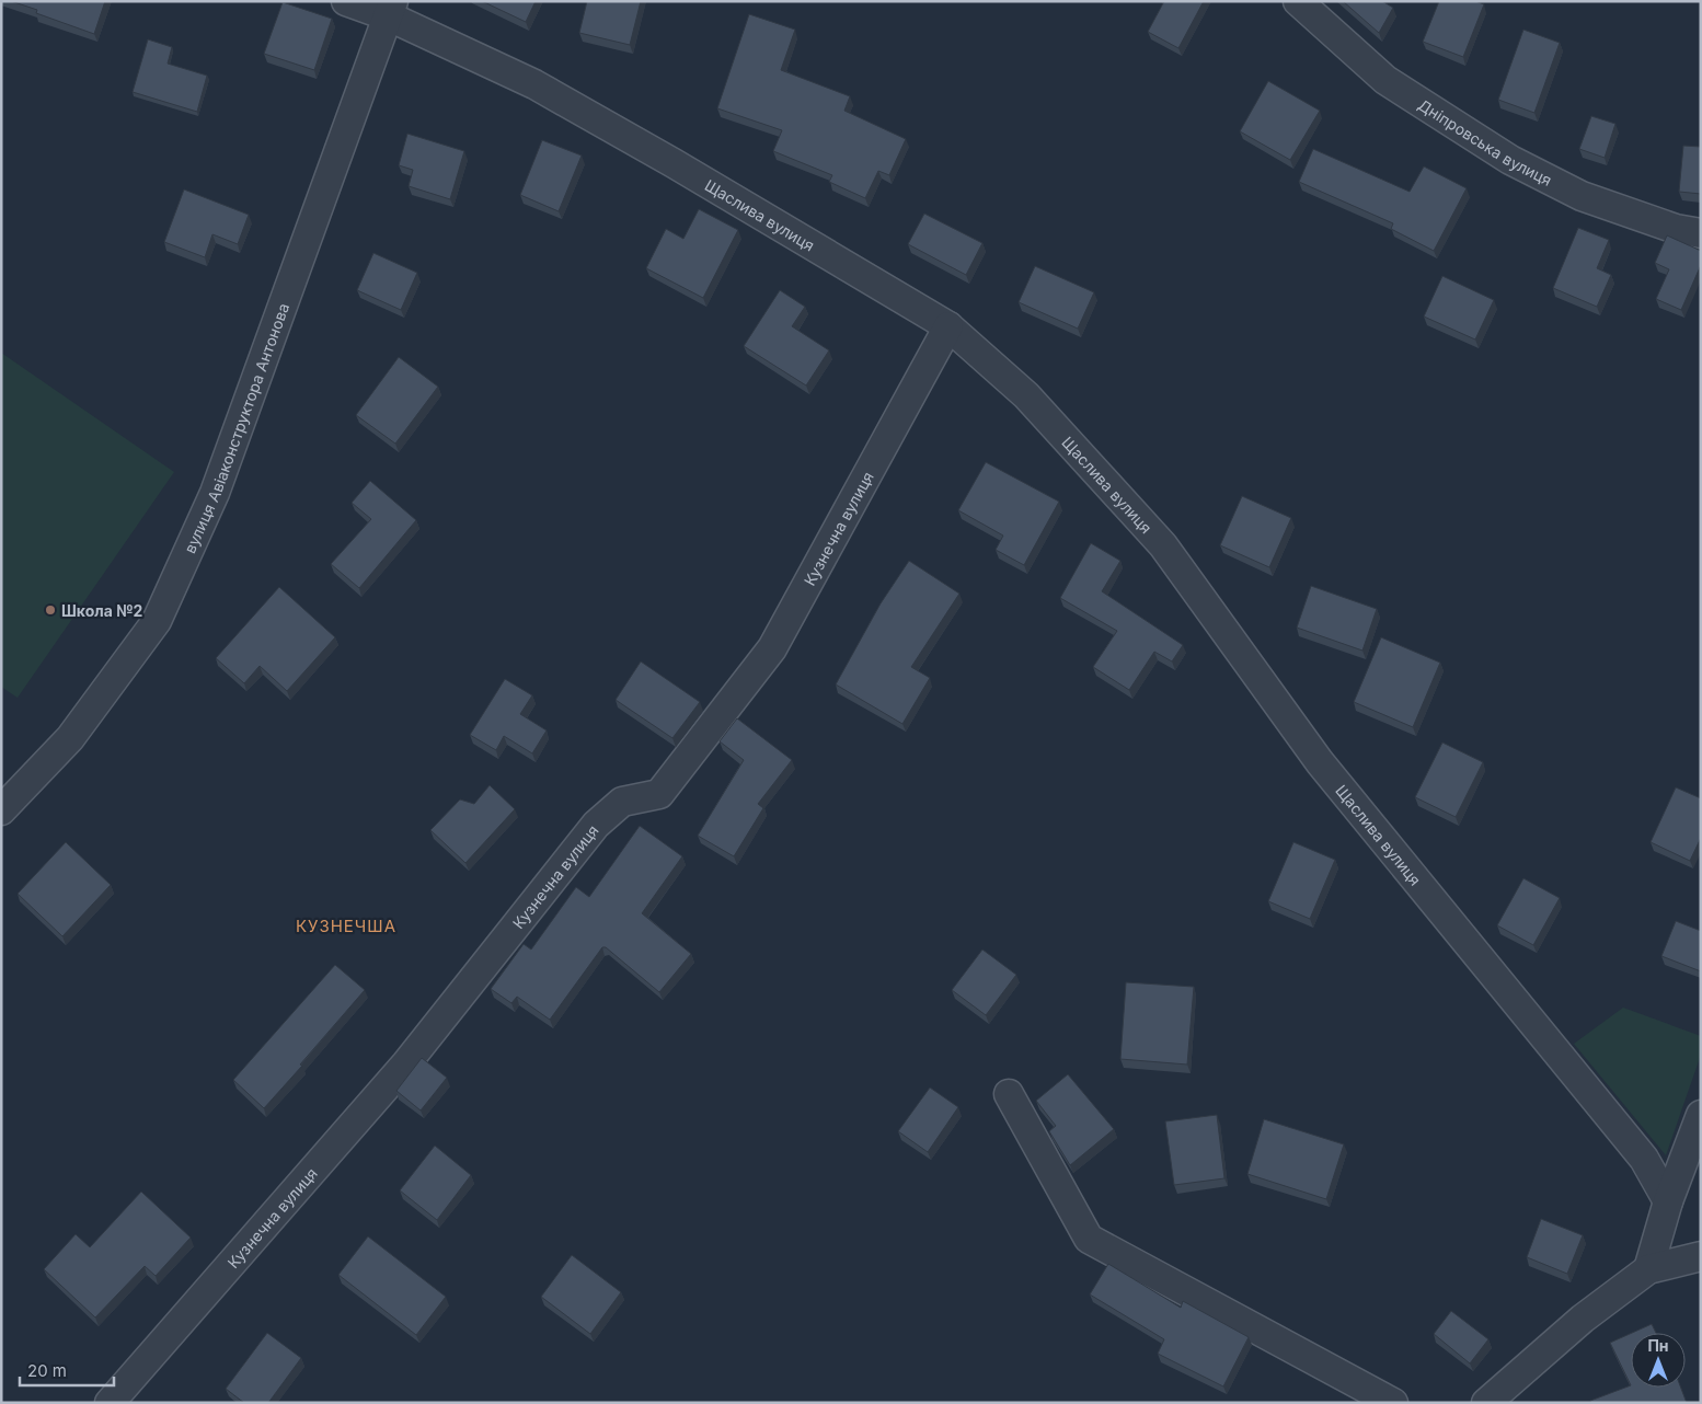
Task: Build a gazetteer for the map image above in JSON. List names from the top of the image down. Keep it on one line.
{"streets":{"street":["Дніпровська вулиця","Щаслива вулиця","вулиця Авіаконструктора Антонова","Кузнечна вулиця"]},"crossings":[["Щаслива вулиця","вулиця Авіаконструктора Антонова"],["Щаслива вулиця","Кузнечна вулиця"]],"districts":["КУЗНЕЧША"],"places":["Школа №2"],"scale_bar":"20 m","north":"top"}
